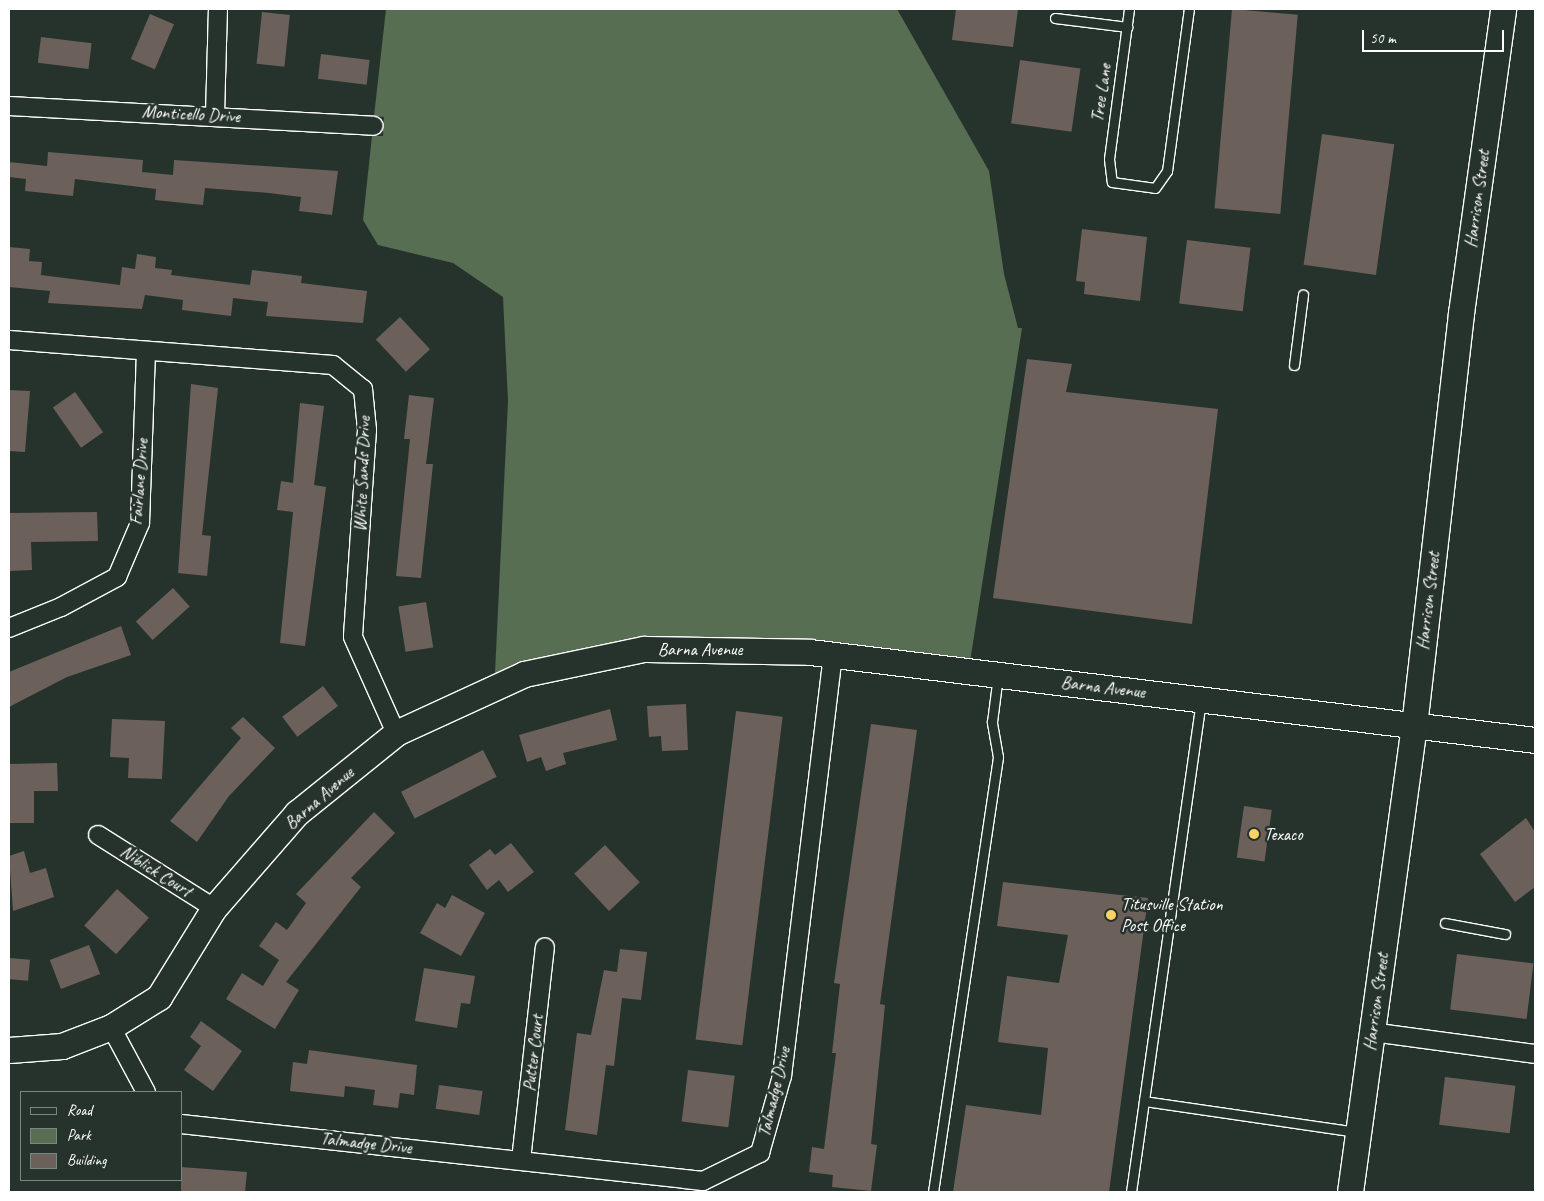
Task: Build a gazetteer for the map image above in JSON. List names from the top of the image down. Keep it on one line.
{"streets":{"street":["Monticello Drive","Harrison Street","White Sands Drive","Fairlane Drive","Barna Avenue","Niblick Court","Putter Court","Talmadge Drive"],"lane":["Tree Lane"]},"crossings":[["Harrison Street","Barna Avenue"],["White Sands Drive","Fairlane Drive"],["White Sands Drive","Barna Avenue"],["Barna Avenue","Niblick Court"],["Barna Avenue","Talmadge Drive"],["Putter Court","Talmadge Drive"]],"places":["Texaco","Titusville Station Post Office"],"legend":["Road","Park","Building"],"scale_bar":"50 m"}
